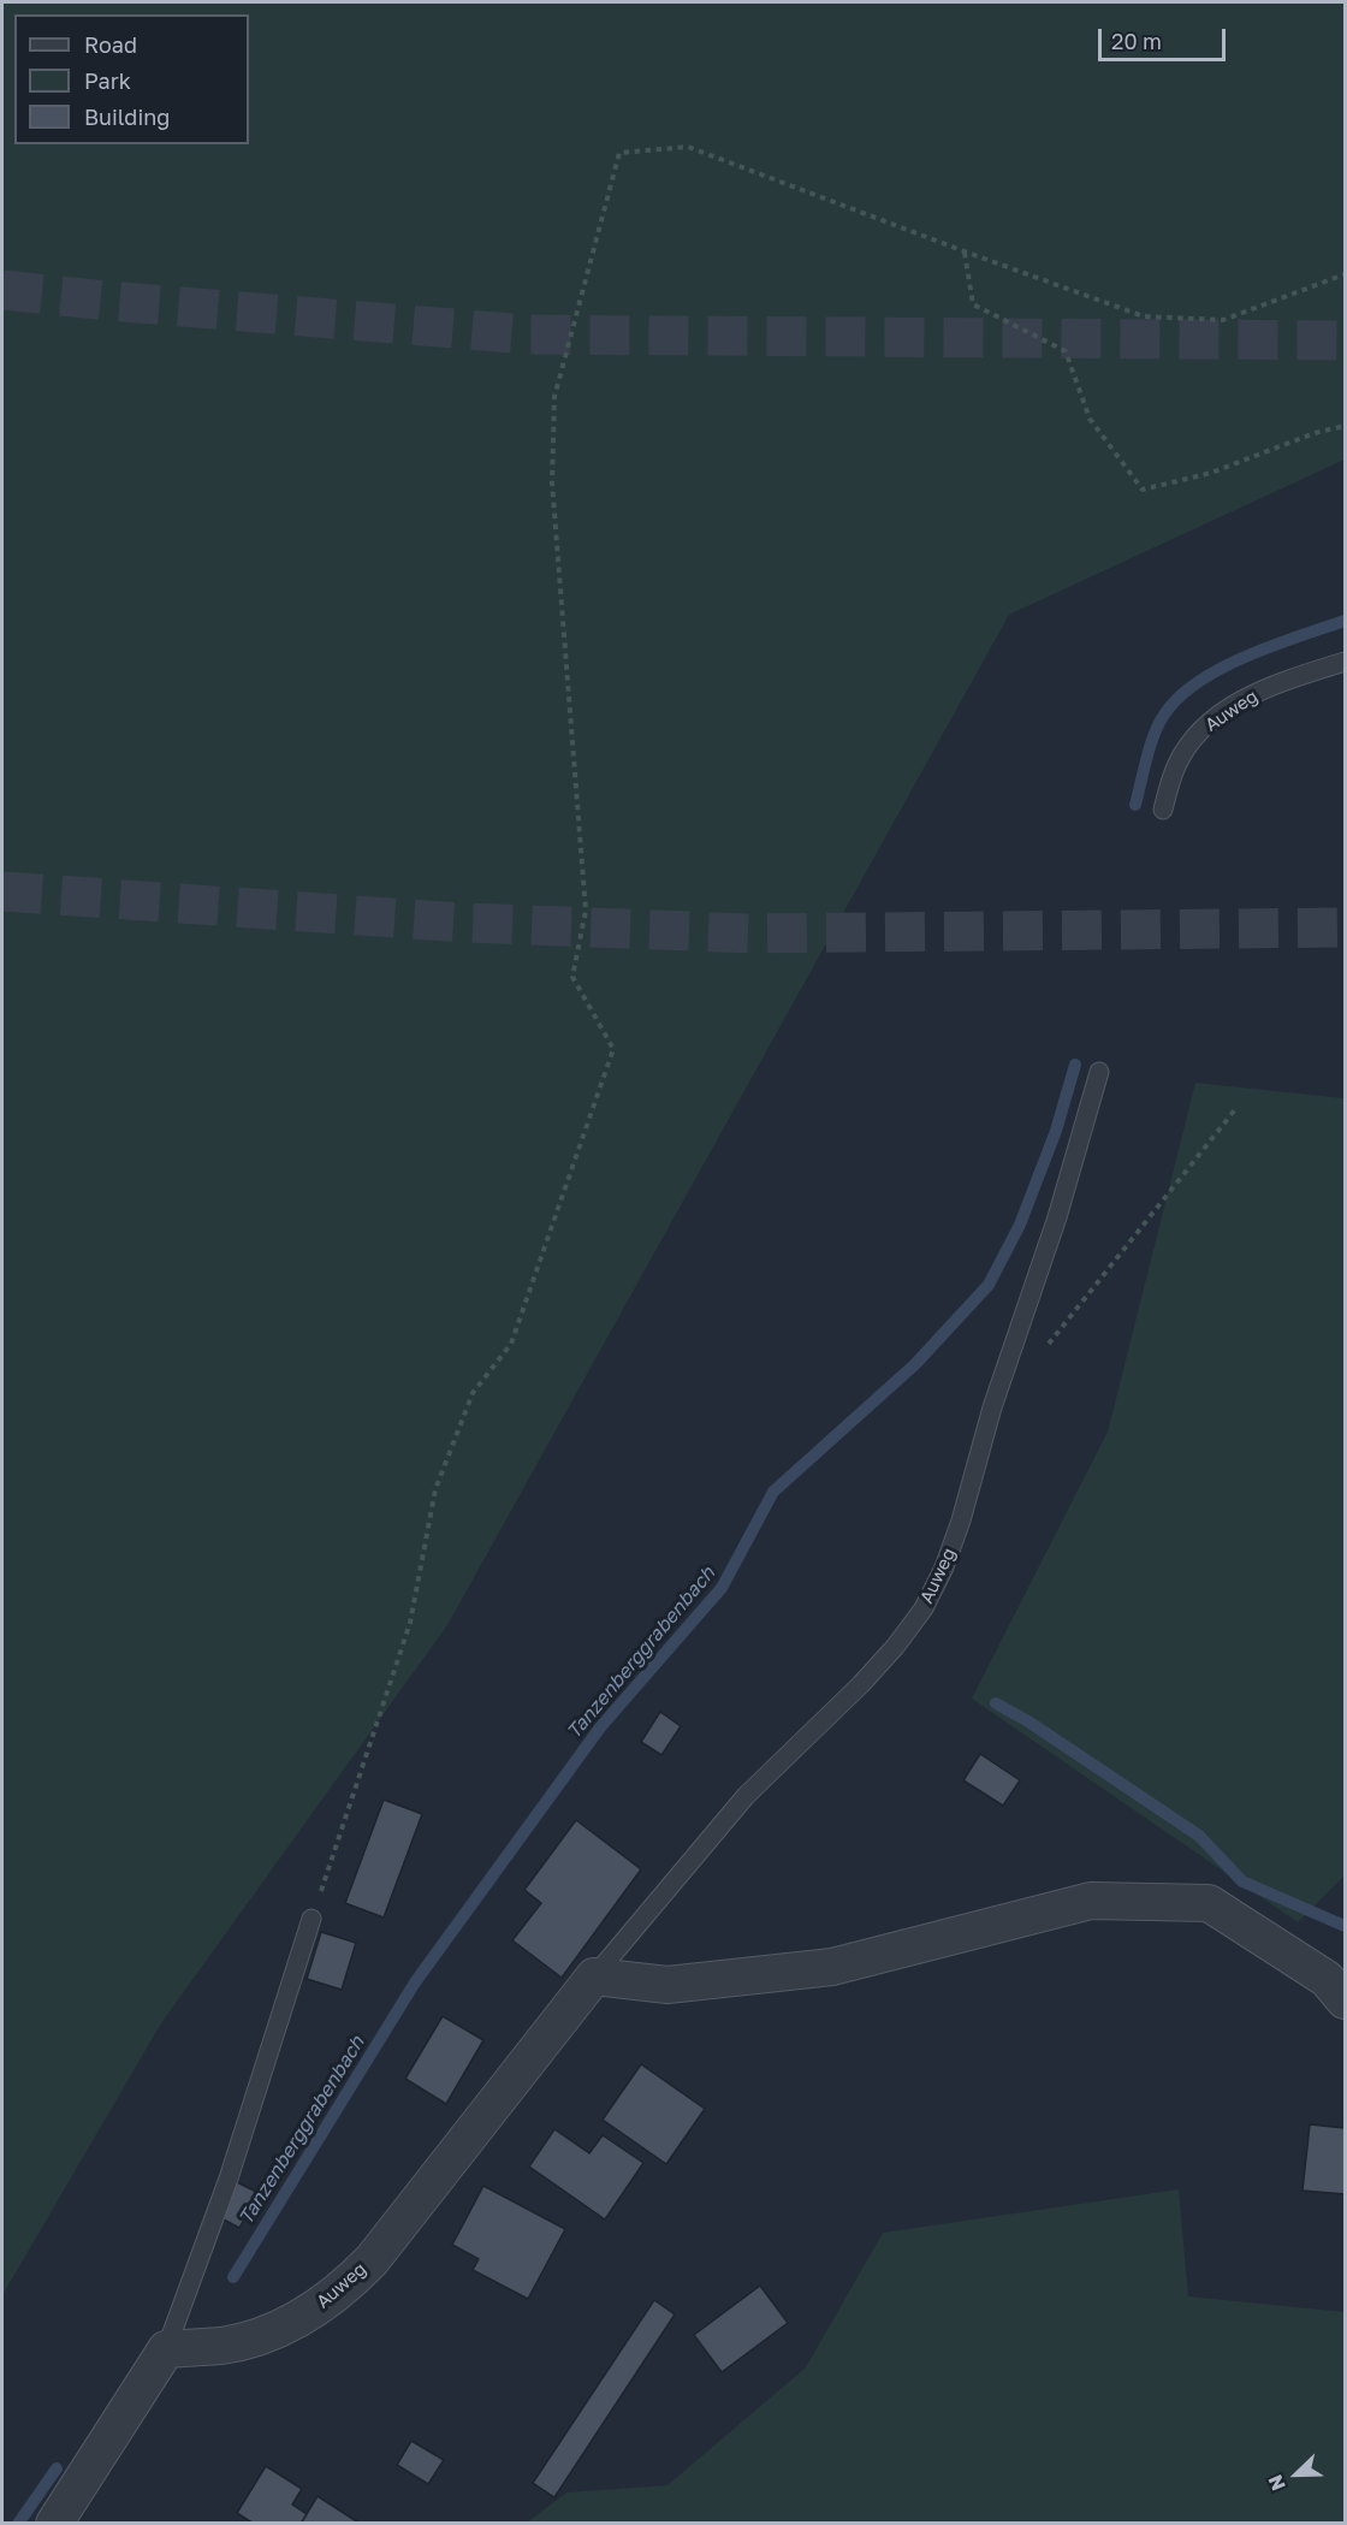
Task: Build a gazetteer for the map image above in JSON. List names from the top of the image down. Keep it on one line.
{"streets":{"street":["Auweg"]},"water":["Tanzenberggrabenbach"],"legend":["Road","Park","Building"],"scale_bar":"20 m","north":"bottom left"}
